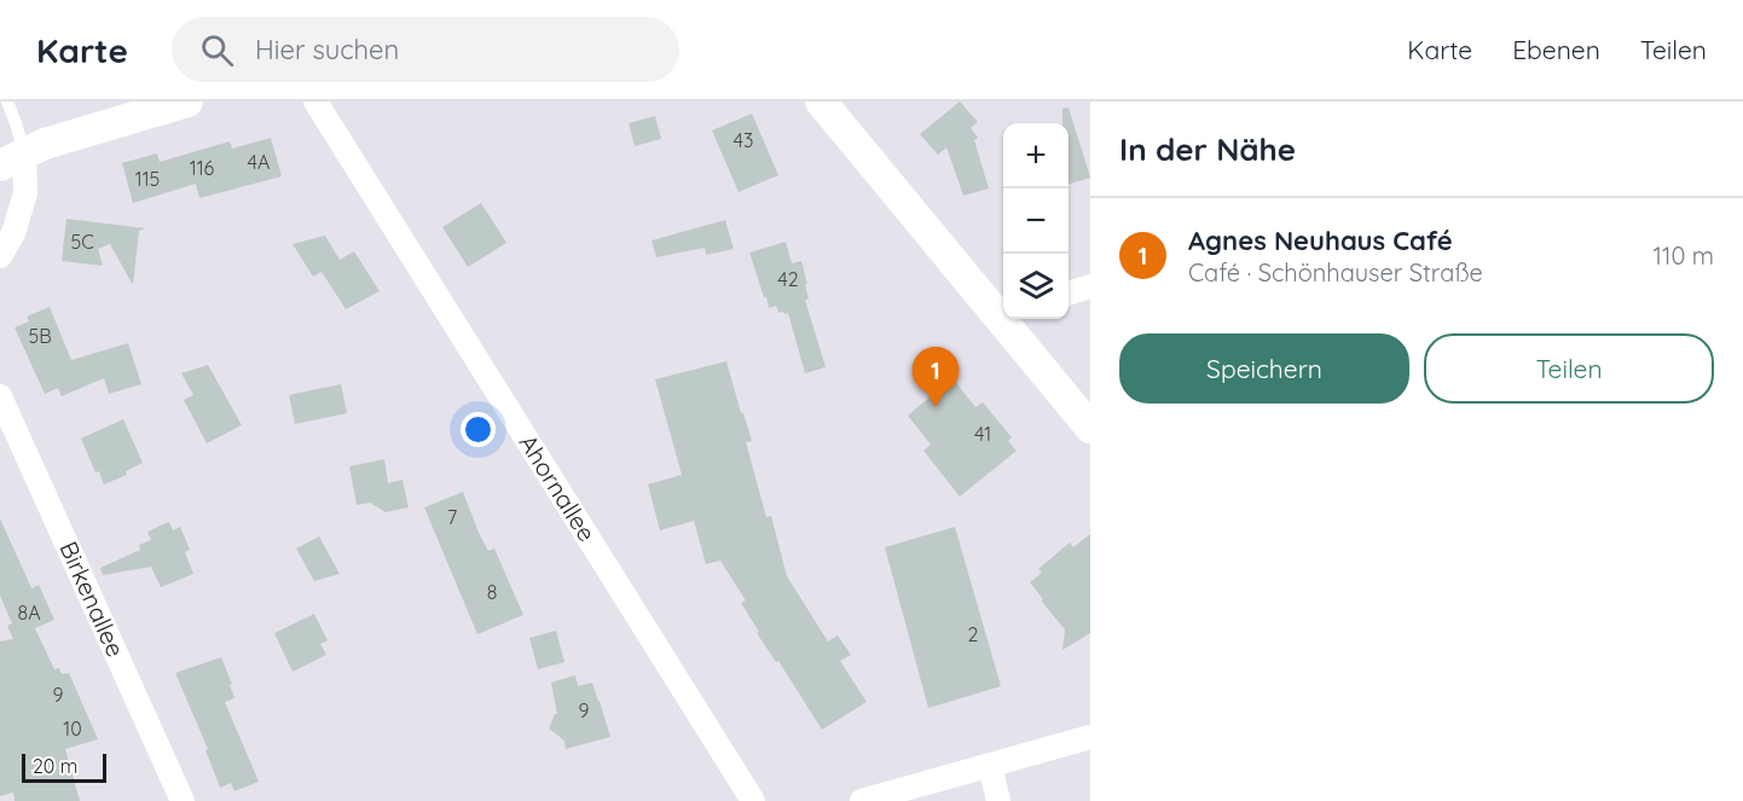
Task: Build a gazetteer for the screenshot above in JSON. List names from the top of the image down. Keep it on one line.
{"streets":{"street":["Ahornallee","Birkenallee"]},"house_numbers":["43","4A","116","115","5C","42","5B","41","7","8","8A","2","9","9","10"],"scale_bar":"20 m","page":{"header":"Karte","search":"Hier suchen","nav":["Karte","Ebenen","Teilen"],"heading":"In der Nähe","map_buttons":["+","−"],"list":[{"mark":"1","name":"Agnes Neuhaus Café","note":"Café · Schönhauser Straße","value":"110 m"}],"buttons":["Speichern","Teilen"],"pins":"1","scale":"20 m"}}
